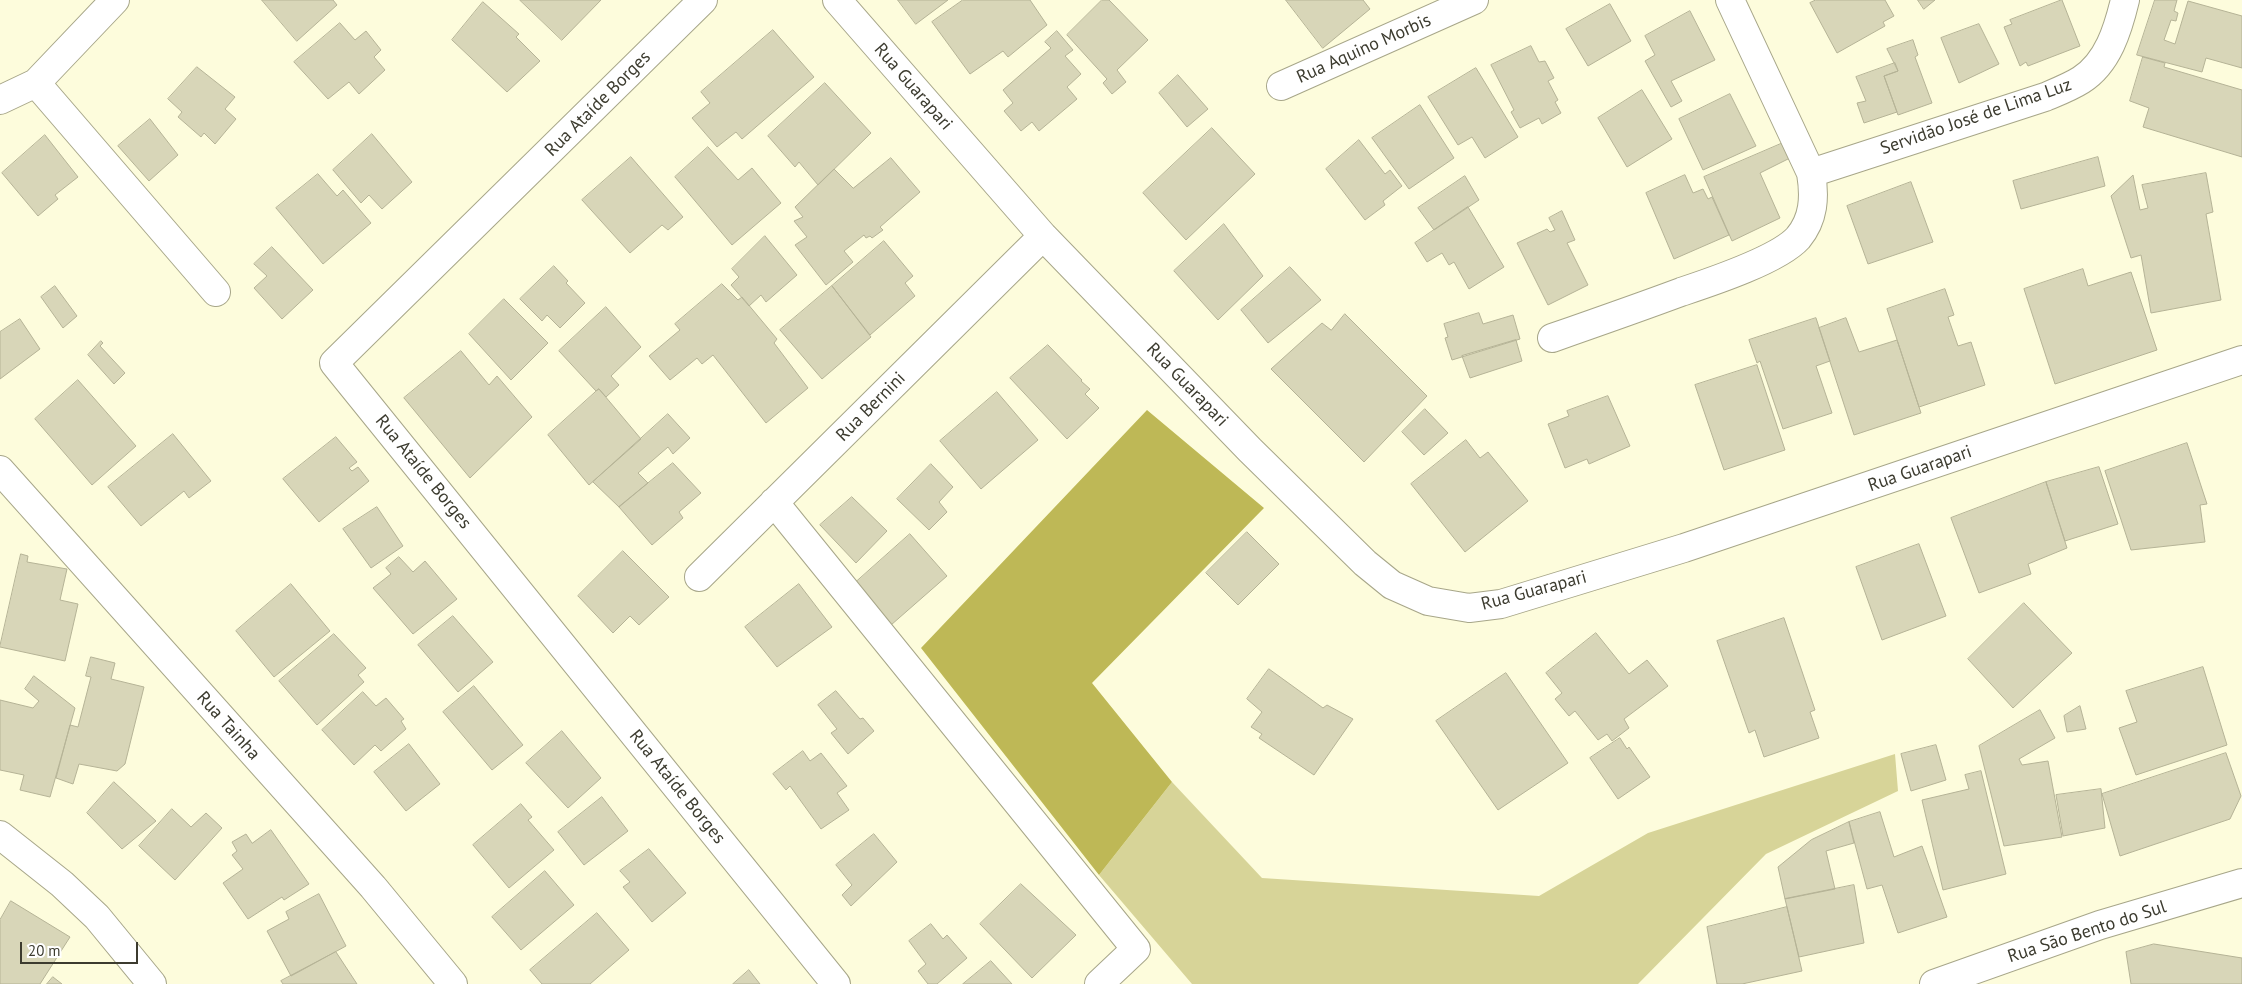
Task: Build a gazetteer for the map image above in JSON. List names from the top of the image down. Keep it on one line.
{"streets":{"street":["Rua Aquino Morbis","Rua Guarapari","Rua Ataíde Borges","Servidão José de Lima Luz","Rua Bernini","Rua Tainha","Rua São Bento do Sul"]},"crossings":[["Rua Guarapari","Rua Bernini"]],"scale_bar":"20 m"}
